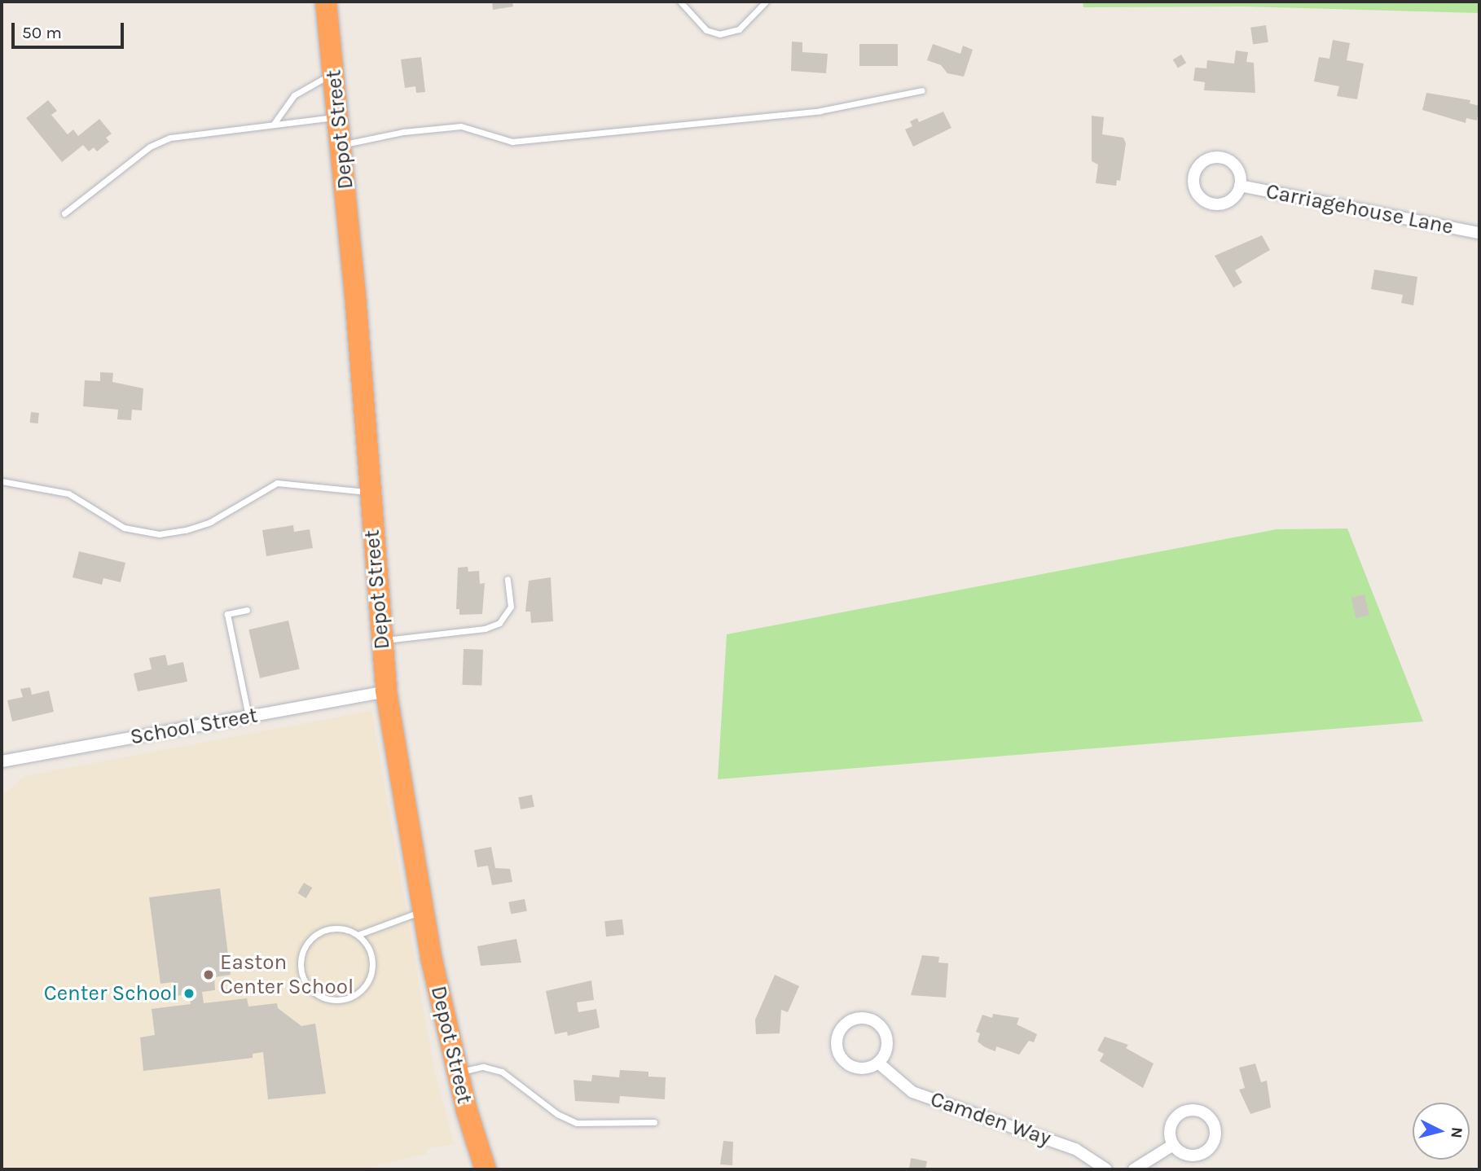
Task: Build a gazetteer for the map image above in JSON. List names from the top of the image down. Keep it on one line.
{"streets":{"highway":["Depot Street"],"street":["Carriagehouse Lane","School Street","Camden Way"]},"crossings":[["Depot Street","School Street"]],"places":["Easton Center School","Center School"],"scale_bar":"50 m","north":"right"}
